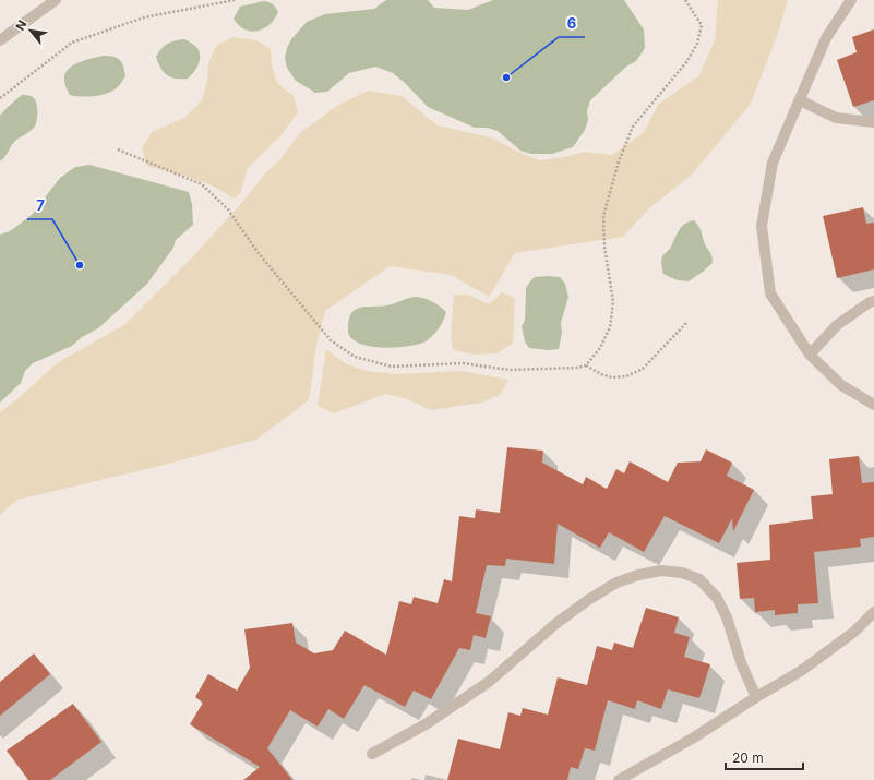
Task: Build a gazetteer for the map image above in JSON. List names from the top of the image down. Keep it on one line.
{"places":["6","7"],"scale_bar":"20 m","north":"top left"}
